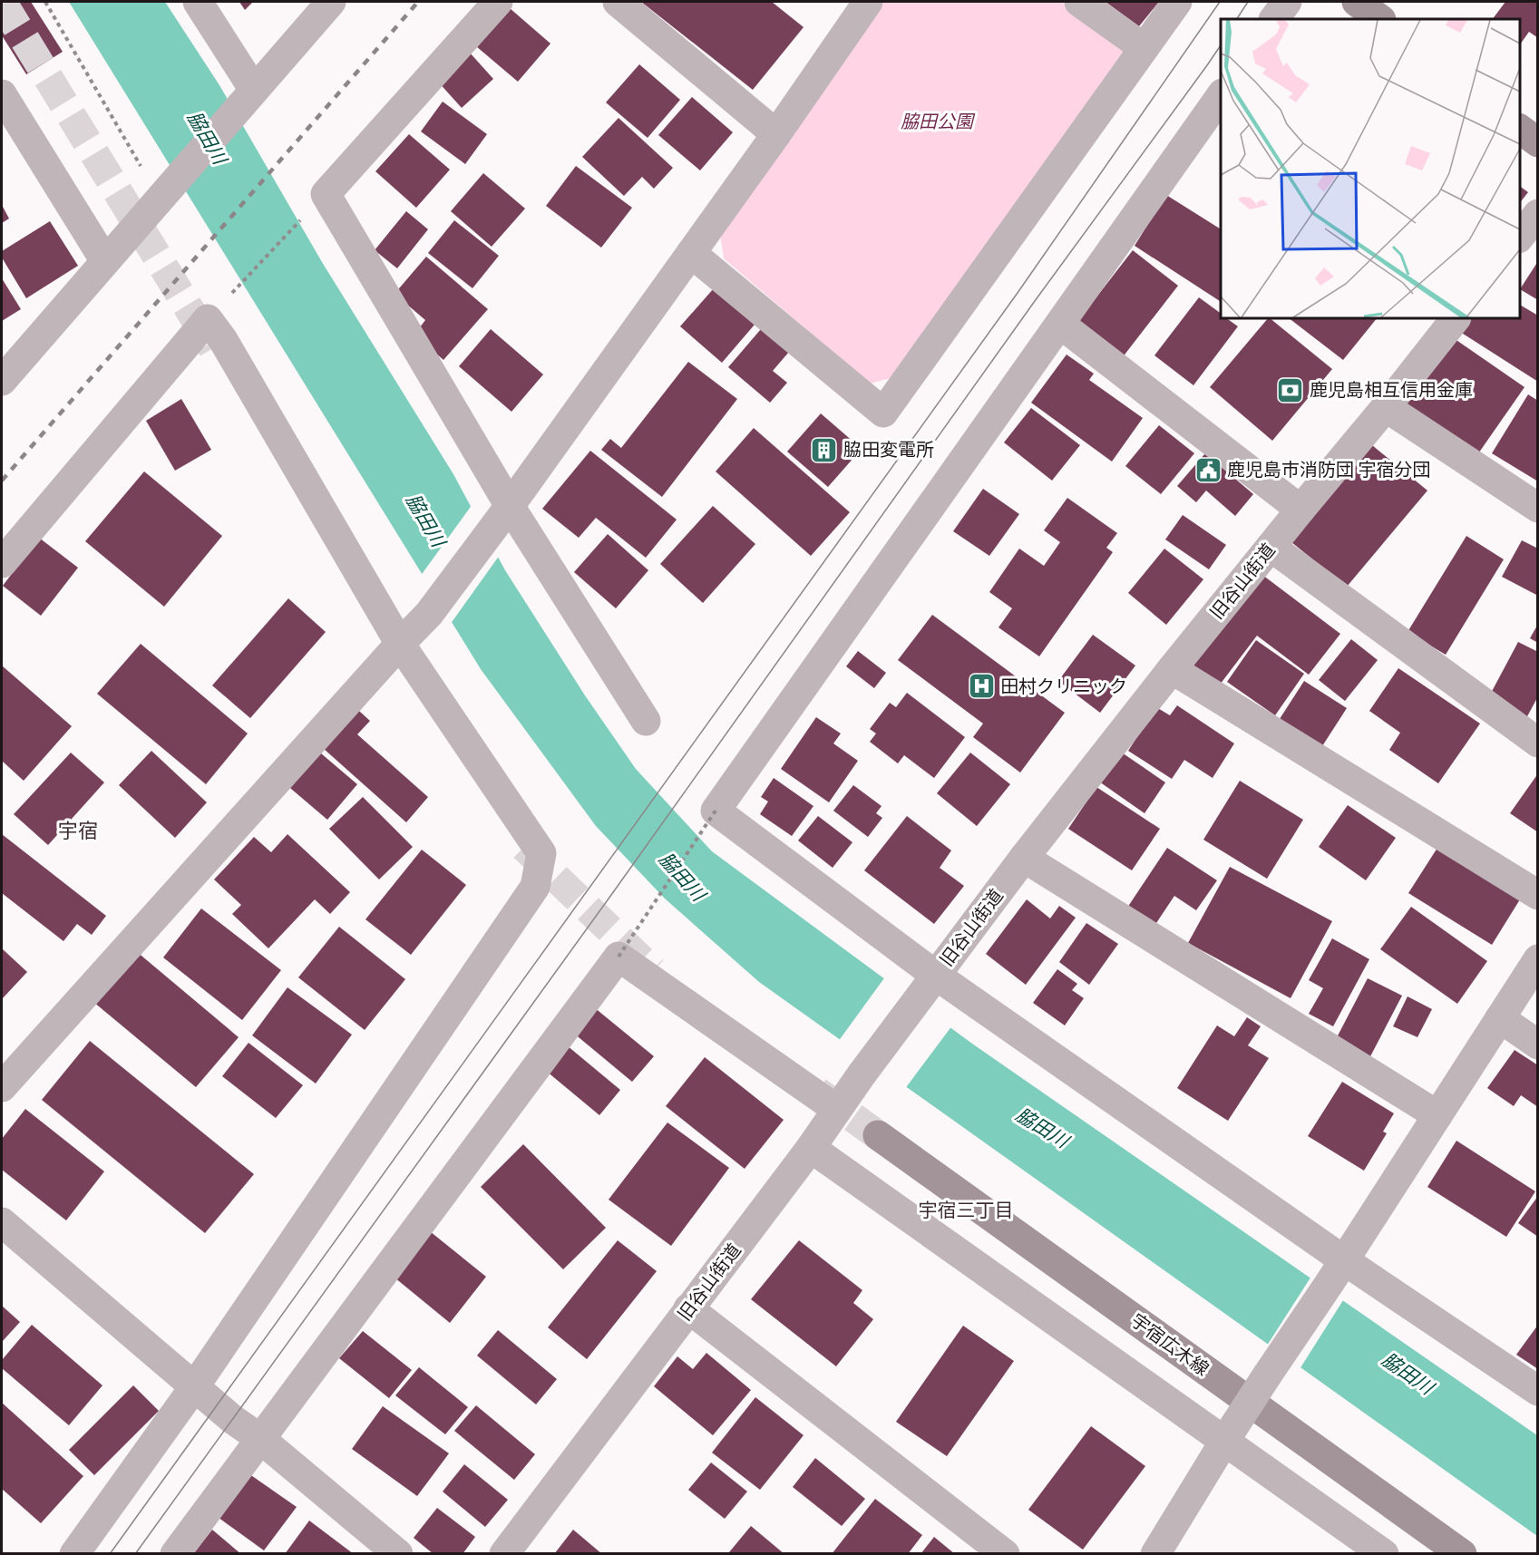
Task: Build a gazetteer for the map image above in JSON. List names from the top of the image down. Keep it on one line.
{"streets":{"street":["旧谷山街道","宇宿広木線"]},"districts":["宇宿","宇宿三丁目"],"water":["脇田川"],"parks":["脇田公園"],"places":{"bank":["鹿児島相互信用金庫"],"building":["脇田変電所"],"public building":["鹿児島市消防団 宇宿分団"],"hospital":["田村クリニック"]}}
